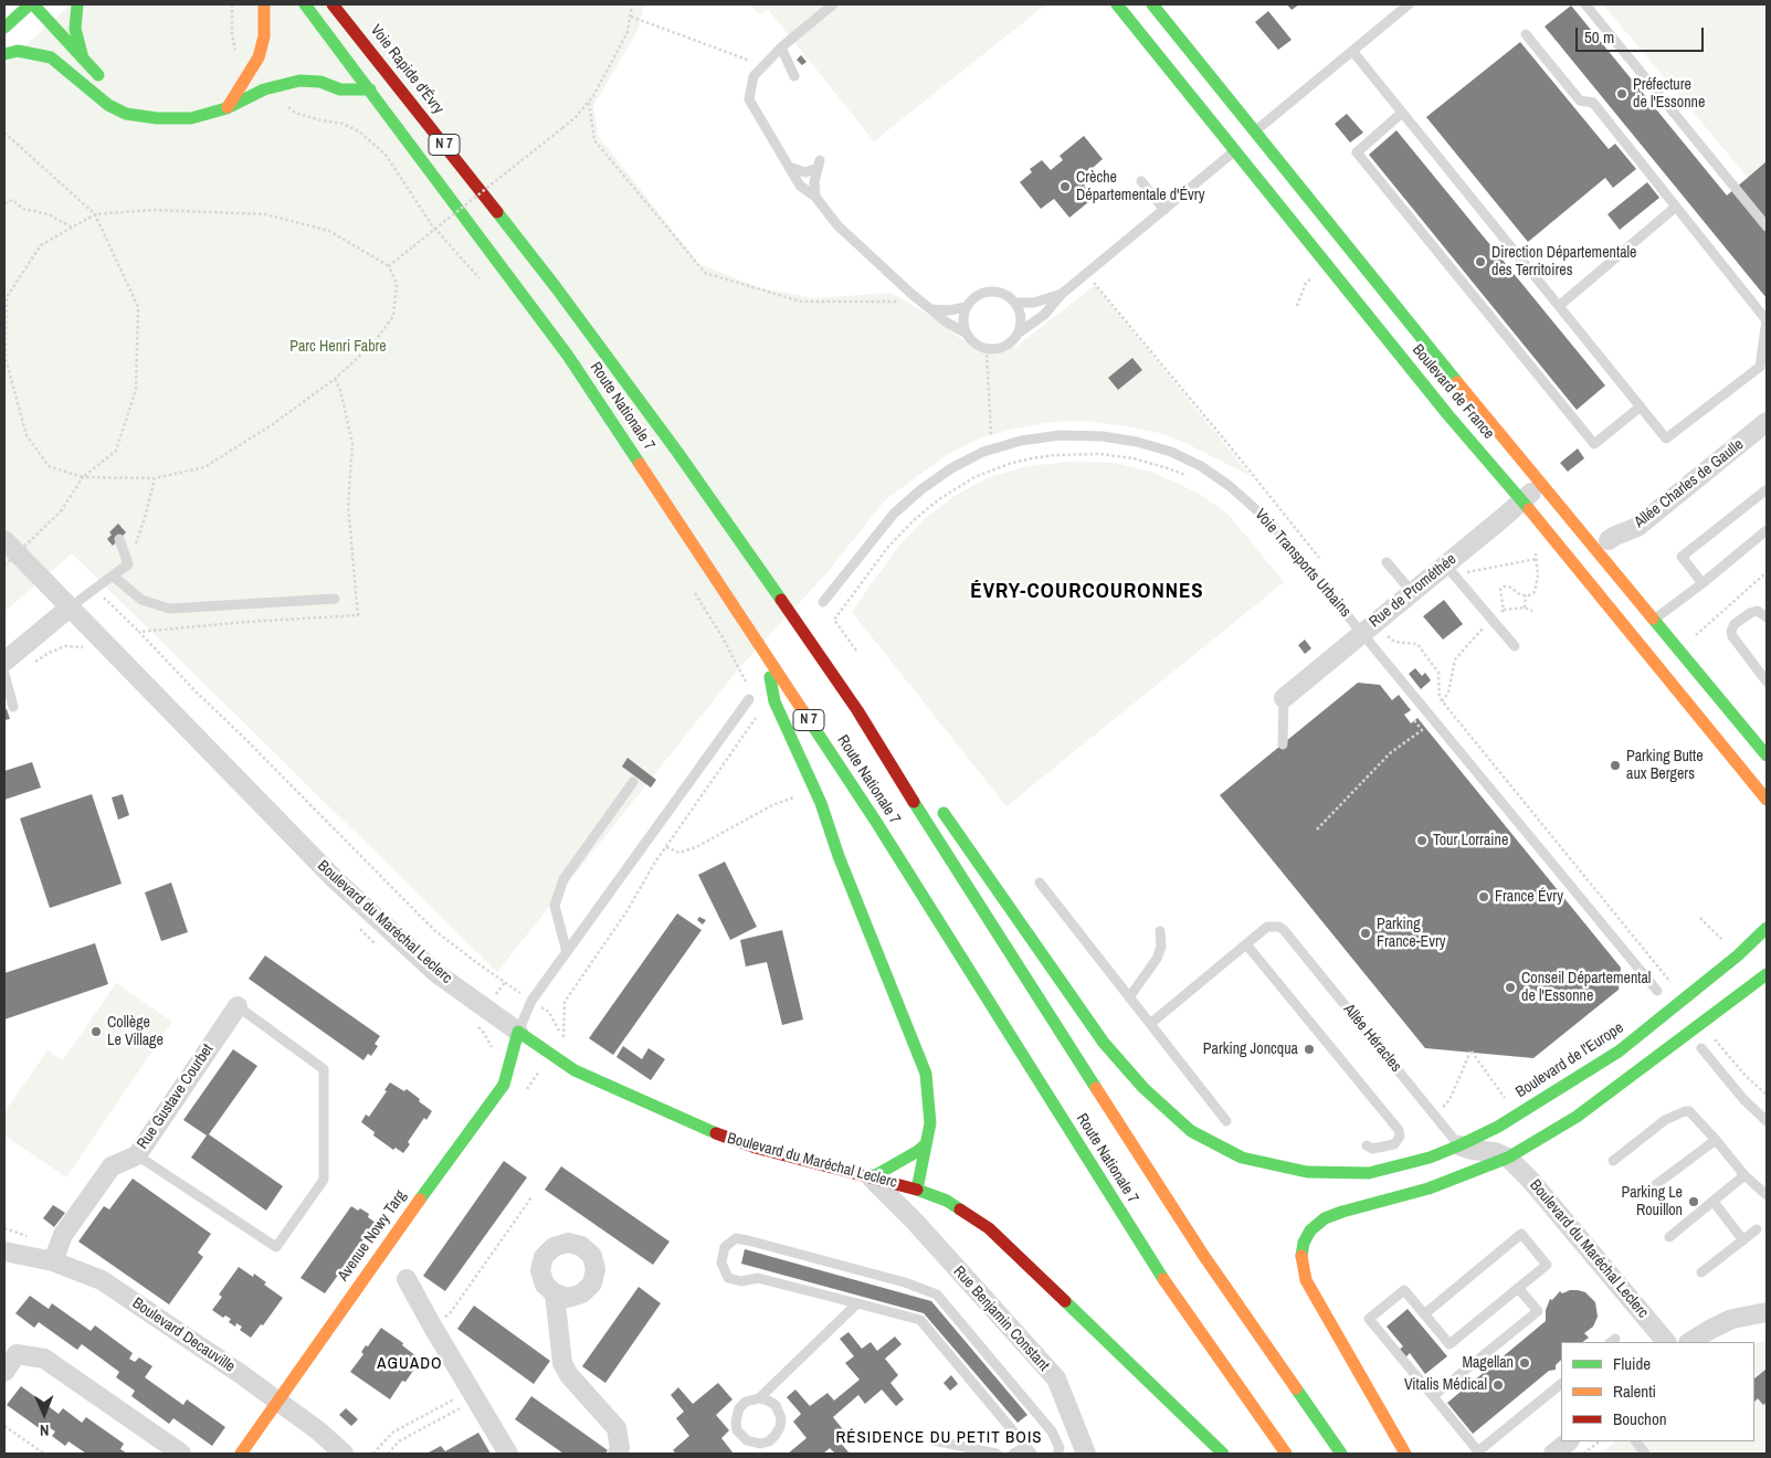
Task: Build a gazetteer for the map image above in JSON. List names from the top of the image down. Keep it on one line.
{"streets":{"main road":["Voie Rapide d'Évry","N 7","Boulevard de France","Route Nationale 7","Boulevard du Maréchal Leclerc","Boulevard de l'Europe","Avenue Nowy Targ"],"street":["Allée Charles de Gaulle","Rue de Prométhée","Rue Gustave Courbet","Rue Benjamin Constant","Boulevard Decauville"],"lane":["Voie Transports Urbains","Allée Héracles"]},"crossings":[["Voie Rapide d'Évry","Route Nationale 7"],["Boulevard de France","Rue de Prométhée"],["Voie Transports Urbains","Rue de Prométhée"],["Boulevard du Maréchal Leclerc","Avenue Nowy Targ"],["Boulevard du Maréchal Leclerc","Rue Benjamin Constant"],["Allée Héracles","Boulevard de l'Europe"],["Rue Gustave Courbet","Boulevard Decauville"],["Avenue Nowy Targ","Boulevard Decauville"]],"districts":["ÉVRY-COURCOURONNES","AGUADO","RÉSIDENCE DU PETIT BOIS"],"parks":["Parc Henri Fabre"],"places":["Préfecture de l'Essonne","Crèche Départementale d'Évry","Direction Départementale des Territoires","Parking Butte aux Bergers","Tour Lorraine","France Évry","Parking France-Evry","Conseil Départemental de l'Essonne","Collège Le Village","Parking Joncqua","Parking Le Rouillon","Magellan","Vitalis Médical"],"legend":["Fluide","Ralenti","Bouchon"],"scale_bar":"50 m","north":"bottom"}
